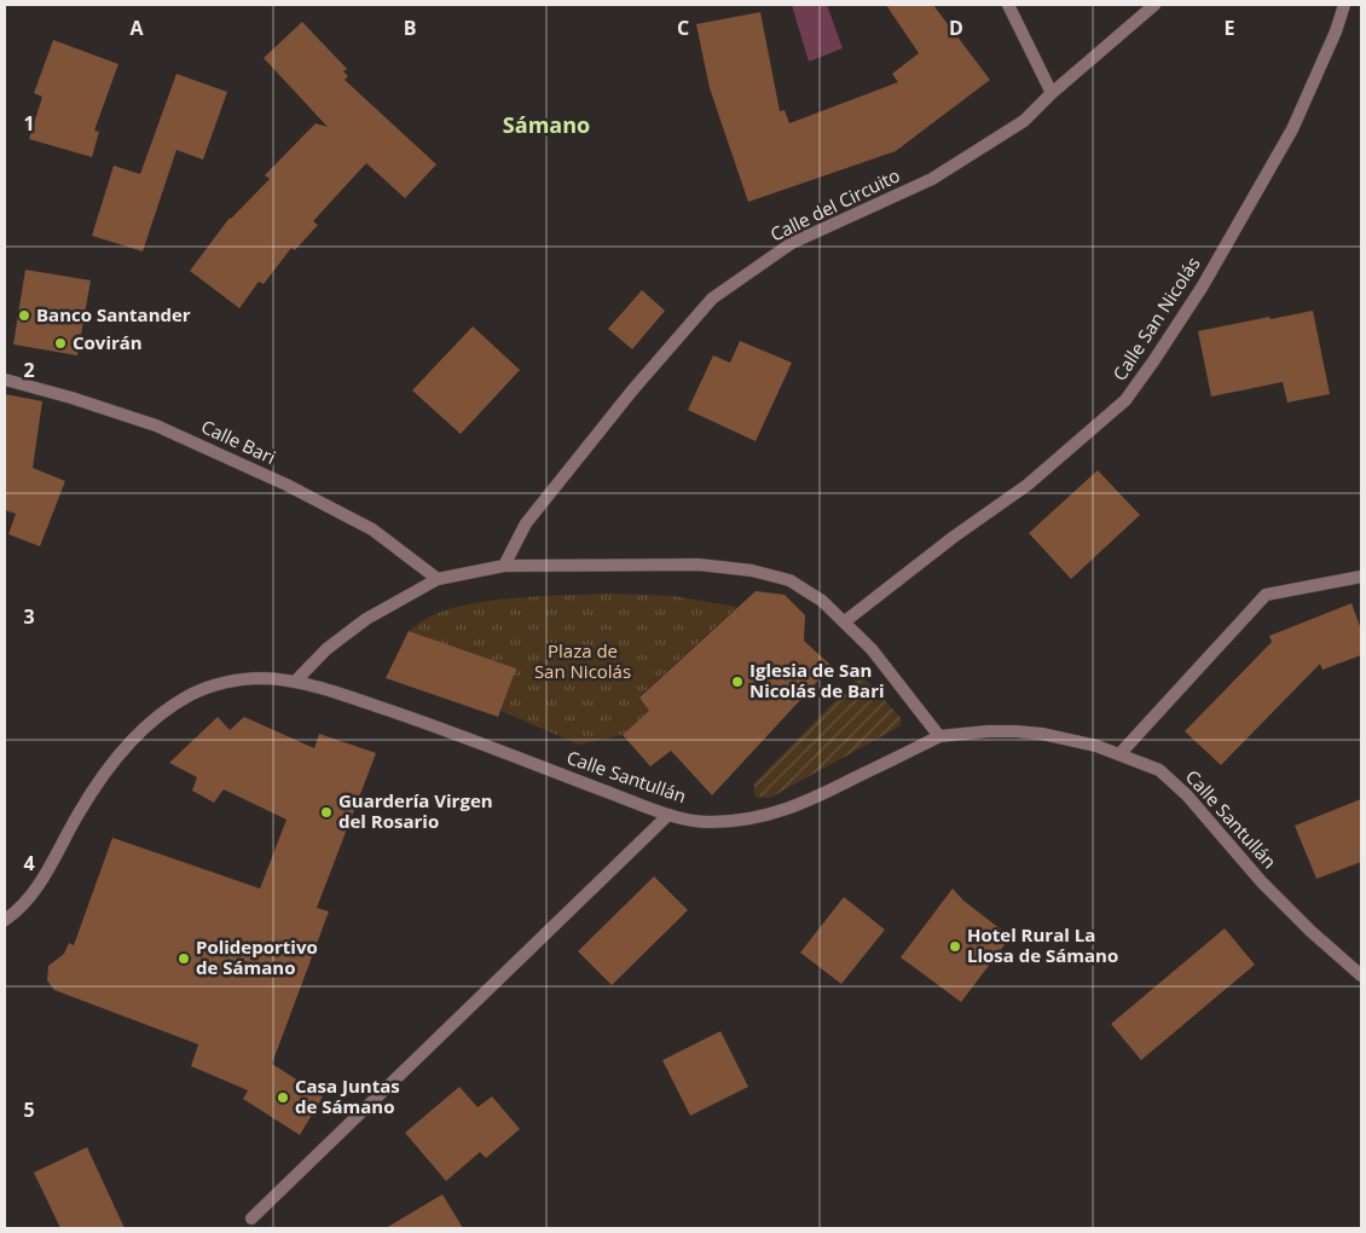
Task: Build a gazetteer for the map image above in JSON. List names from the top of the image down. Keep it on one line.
{"streets":{"street":["Calle del Circuito","Calle San Nicolás","Calle Bari","Calle Santullán"]},"districts":["Sámano"],"parks":["Plaza de San Nicolás"],"places":["Banco Santander","Covirán","Iglesia de San Nicolás de Bari","Guardería Virgen del Rosario","Hotel Rural La Llosa de Sámano","Polideportivo de Sámano","Casa Juntas de Sámano"],"grid":{"columns":["A","B","C","D","E"],"rows":["1","2","3","4","5"]}}
